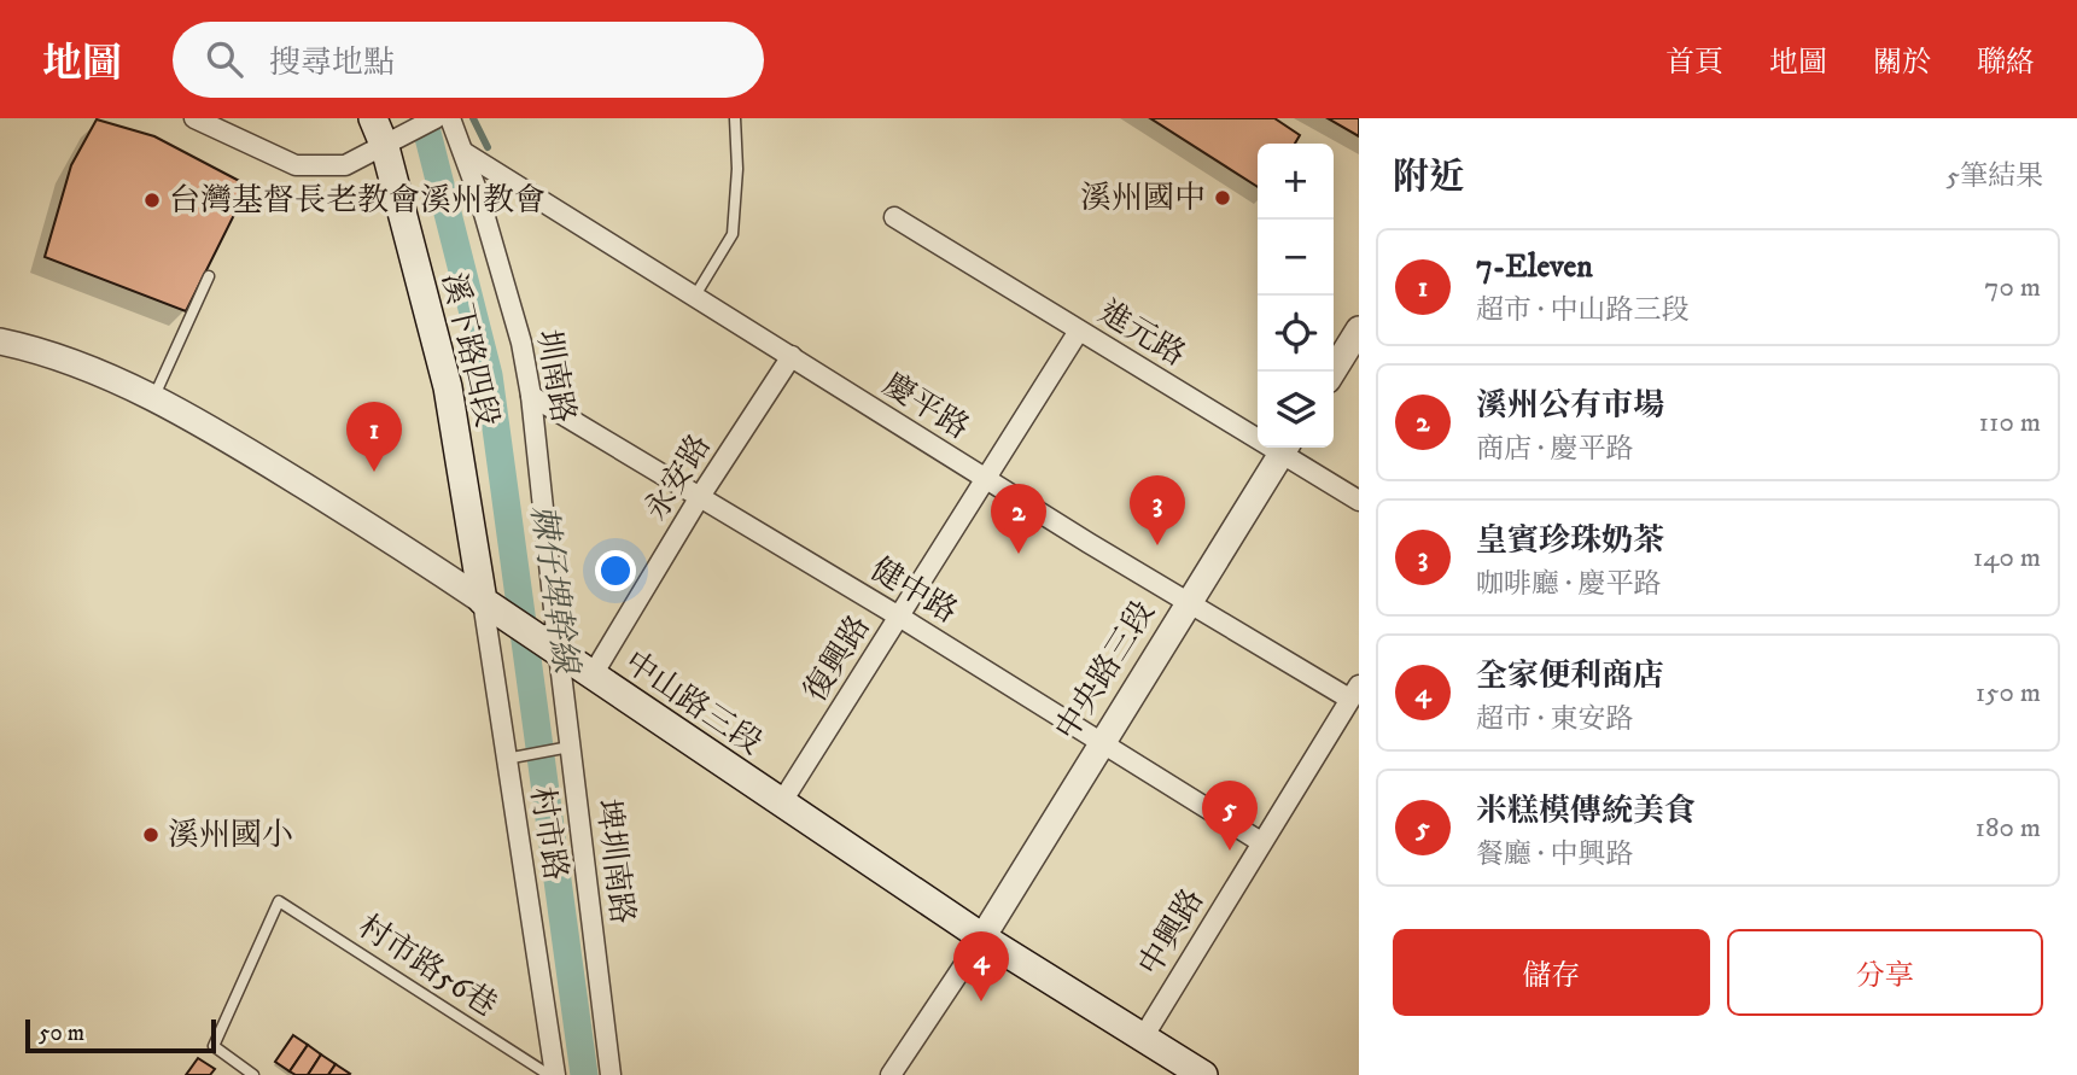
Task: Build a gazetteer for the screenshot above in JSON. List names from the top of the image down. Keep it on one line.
{"streets":{"main road":["溪下路四段","中山路三段"],"street":["進元路","圳南路","慶平路","永安路","健中路","復興路","中央路三段","村市路","埤圳南路","中興路"],"lane":["村市路56巷"]},"crossings":[["進元路","復興路"],["進元路","中央路三段"],["溪下路四段","中山路三段"],["溪下路四段","村市路"],["圳南路","慶平路"],["圳南路","健中路"],["圳南路","中山路三段"],["圳南路","埤圳南路"],["慶平路","永安路"],["慶平路","復興路"],["慶平路","中央路三段"],["慶平路","中興路"],["永安路","健中路"],["永安路","中山路三段"],["健中路","復興路"],["健中路","中央路三段"],["健中路","中興路"],["復興路","中山路三段"],["中央路三段","中山路三段"],["中山路三段","村市路"],["中山路三段","埤圳南路"],["中山路三段","中興路"]],"water":["棘仔埤幹線"],"places":["溪州國中","台灣基督長老教會溪州教會","溪州國小"],"scale_bar":"50 m","page":{"header":"地圖","search":"搜尋地點","nav":["首頁","地圖","關於","聯絡"],"heading":["附近","5筆結果"],"map_buttons":["+","−"],"list":[{"mark":"1","name":"7-Eleven","note":"超市 · 中山路三段","value":"70 m"},{"mark":"2","name":"溪州公有市場","note":"商店 · 慶平路","value":"110 m"},{"mark":"3","name":"皇賓珍珠奶茶","note":"咖啡廳 · 慶平路","value":"140 m"},{"mark":"4","name":"全家便利商店","note":"超市 · 東安路","value":"150 m"},{"mark":"5","name":"米糕模傳統美食","note":"餐廳 · 中興路","value":"180 m"}],"pins":["1","3","2","5","4"],"buttons":["儲存","分享"],"scale":"50 m"}}
